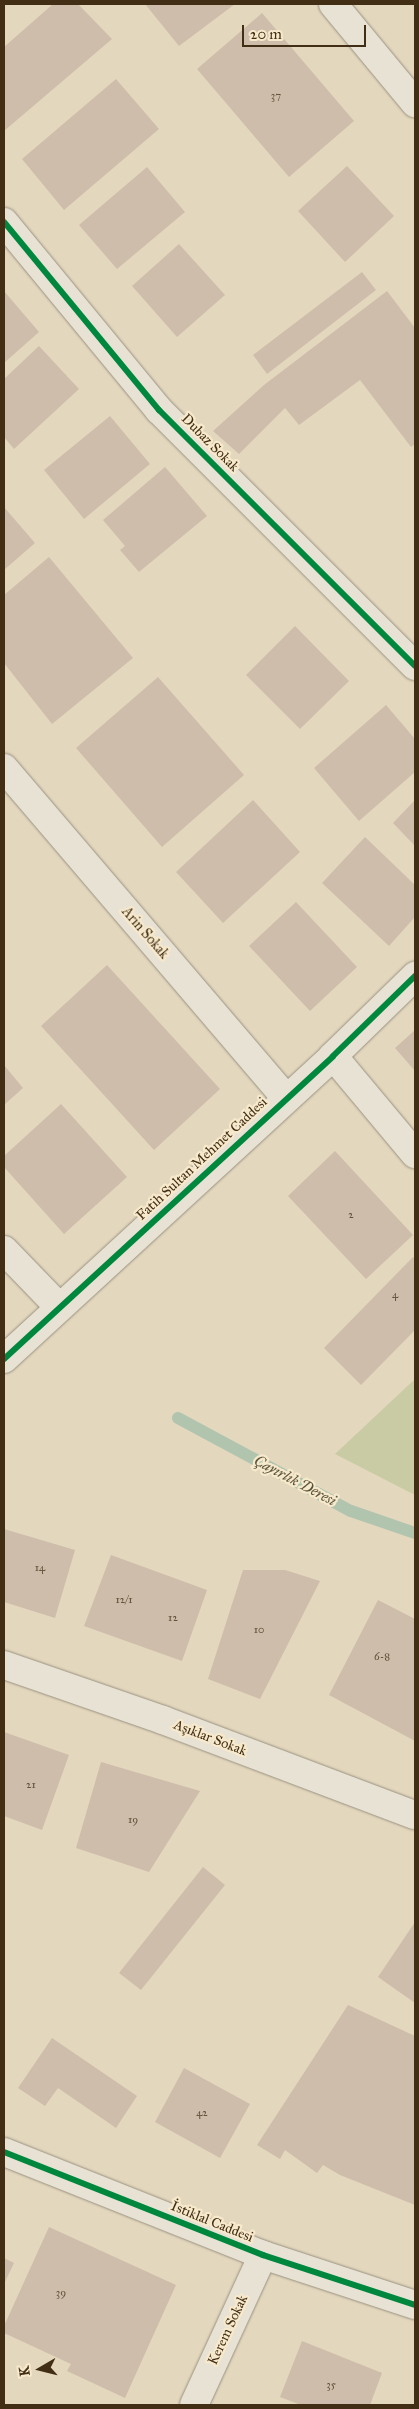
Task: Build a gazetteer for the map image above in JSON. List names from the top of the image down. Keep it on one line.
{"streets":{"street":["Dubaz Sokak","Arin Sokak","Fatih Sultan Mehmet Caddesi","Aşıklar Sokak","İstiklal Caddesi","Kerem Sokak"]},"crossings":[["Arin Sokak","Fatih Sultan Mehmet Caddesi"],["İstiklal Caddesi","Kerem Sokak"]],"water":["Çayırlık Deresi"],"house_numbers":["37","2","4","14","12/1","12","10","6-8","21","19","42","39","35"],"scale_bar":"20 m","north":"left"}
